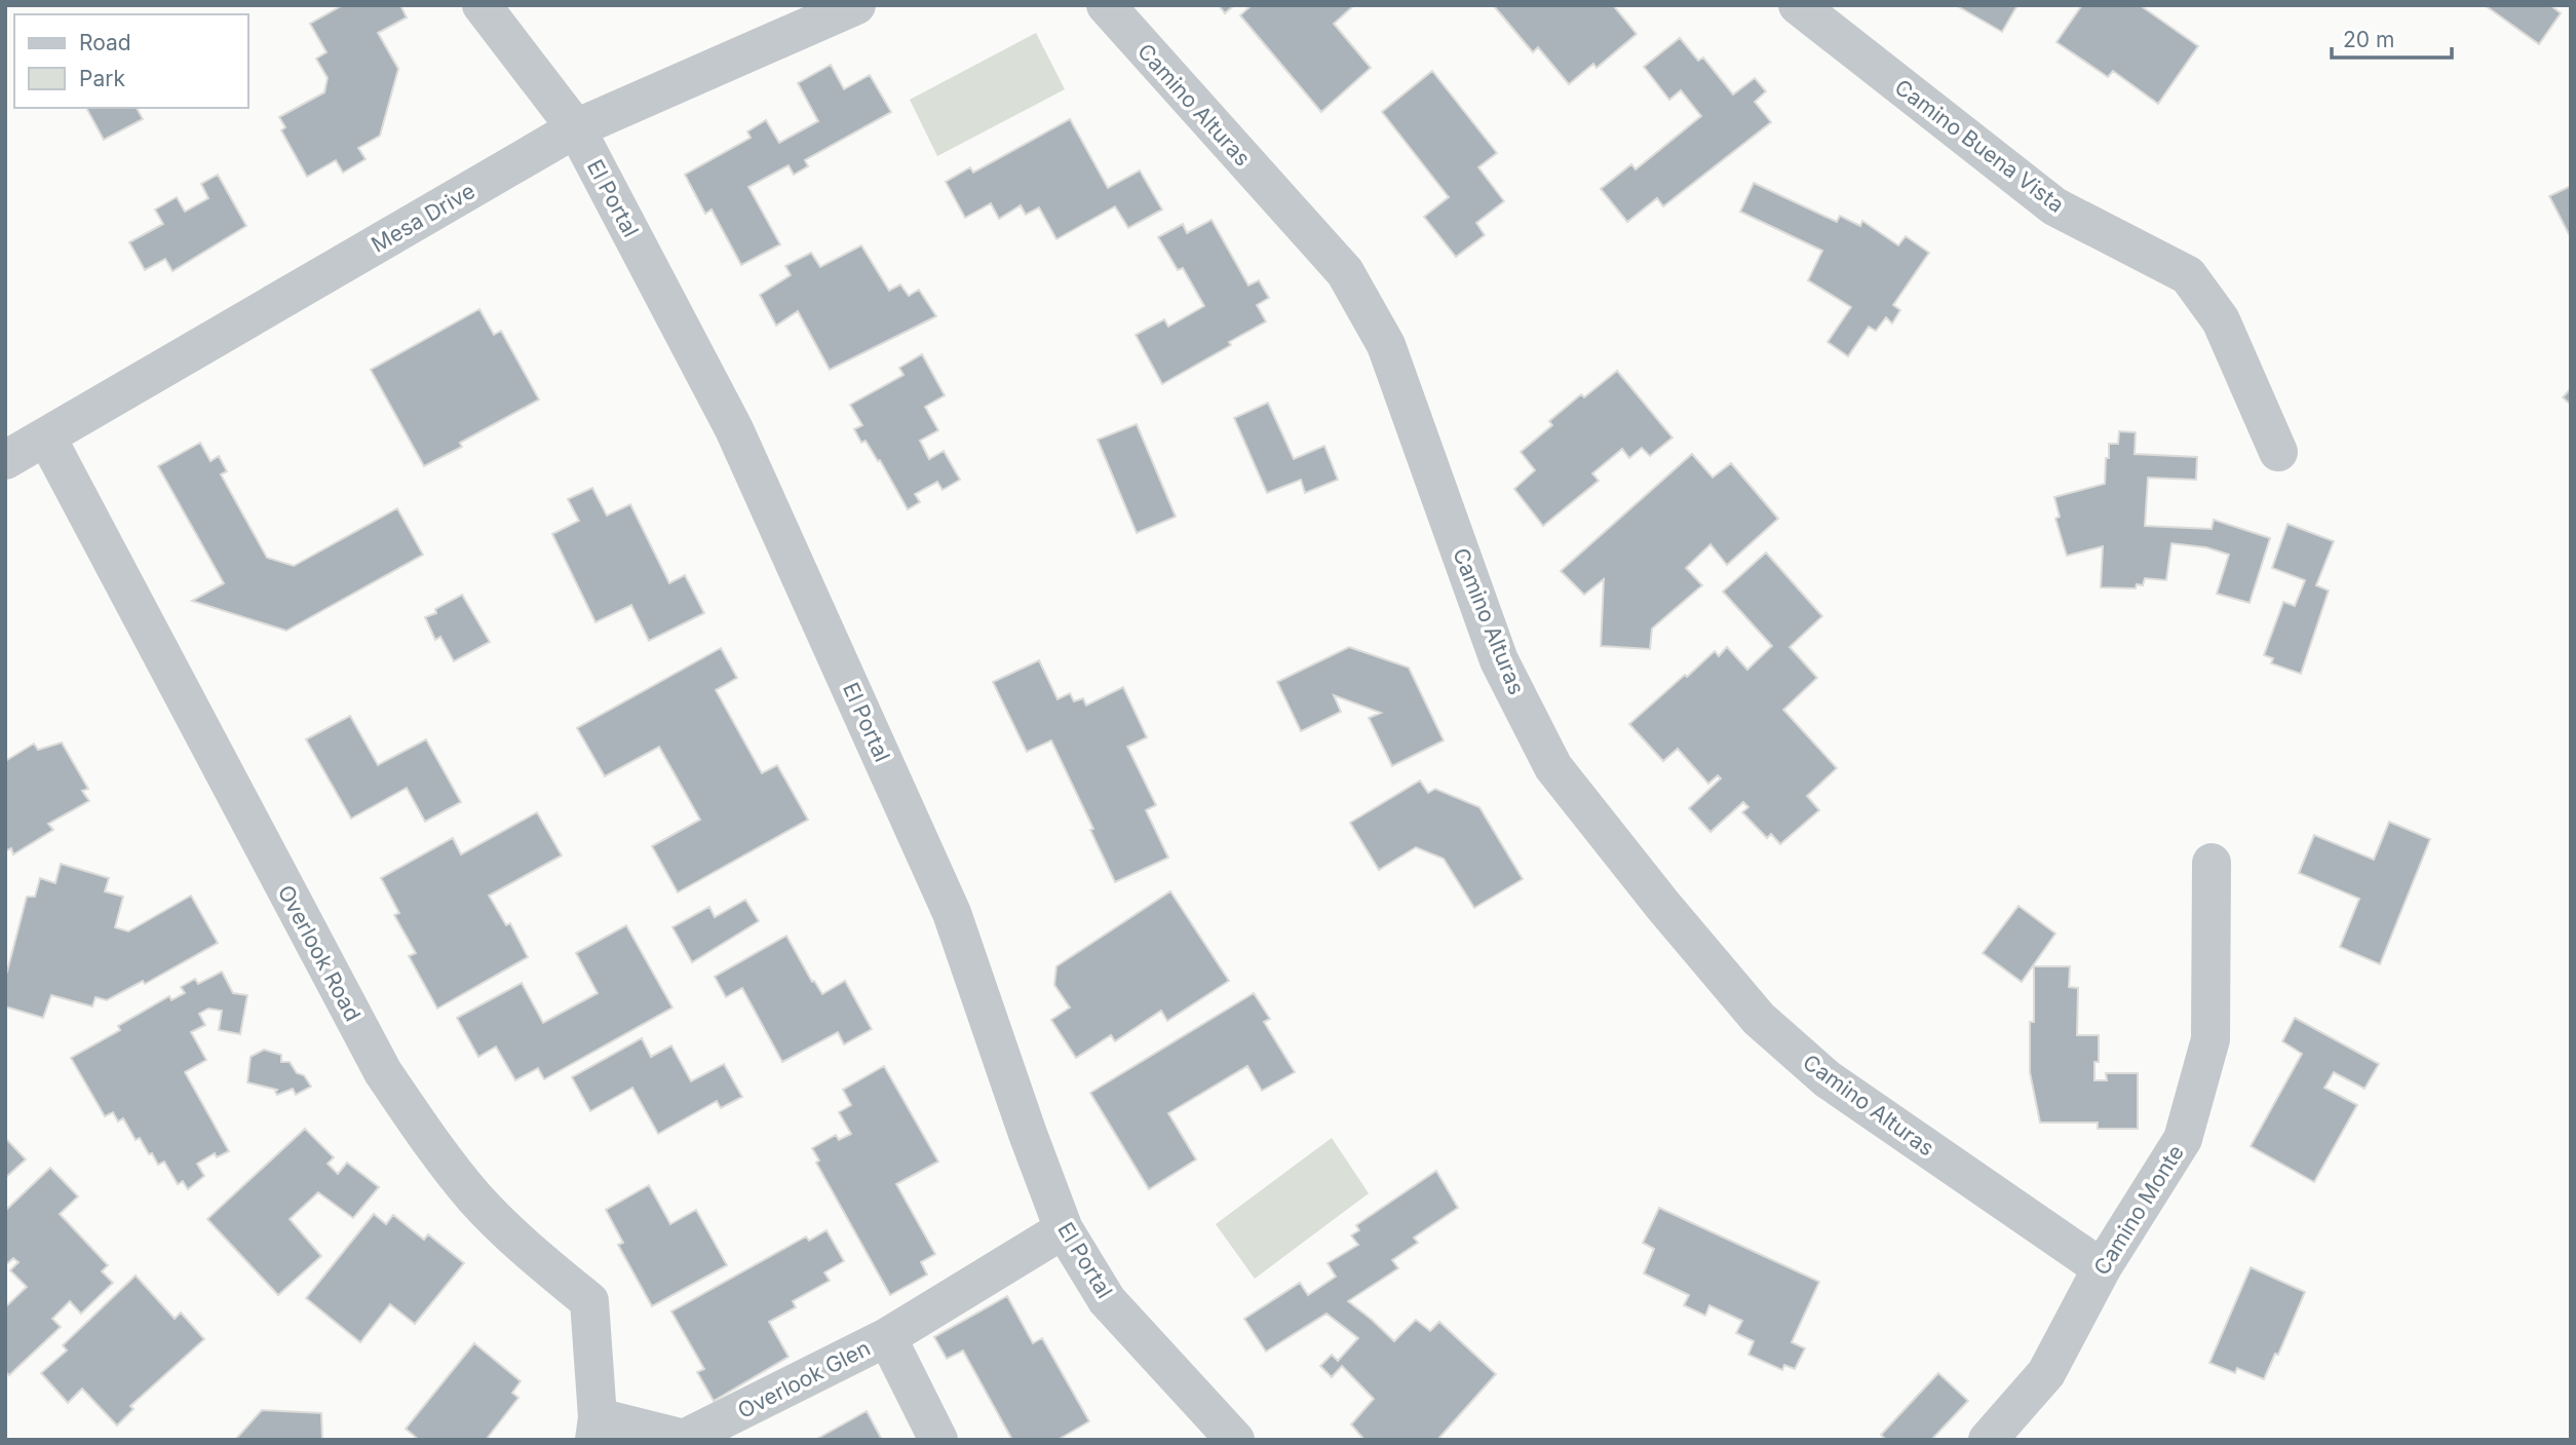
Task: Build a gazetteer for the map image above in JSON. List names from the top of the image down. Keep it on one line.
{"streets":{"street":["Camino Alturas","Camino Buena Vista","El Portal","Mesa Drive","Overlook Road","Camino Monte","Overlook Glen"]},"crossings":[["Camino Alturas","Camino Monte"],["El Portal","Mesa Drive"],["El Portal","Overlook Glen"],["Mesa Drive","Overlook Road"],["Overlook Road","Overlook Glen"]],"legend":["Road","Park"],"scale_bar":"20 m"}
